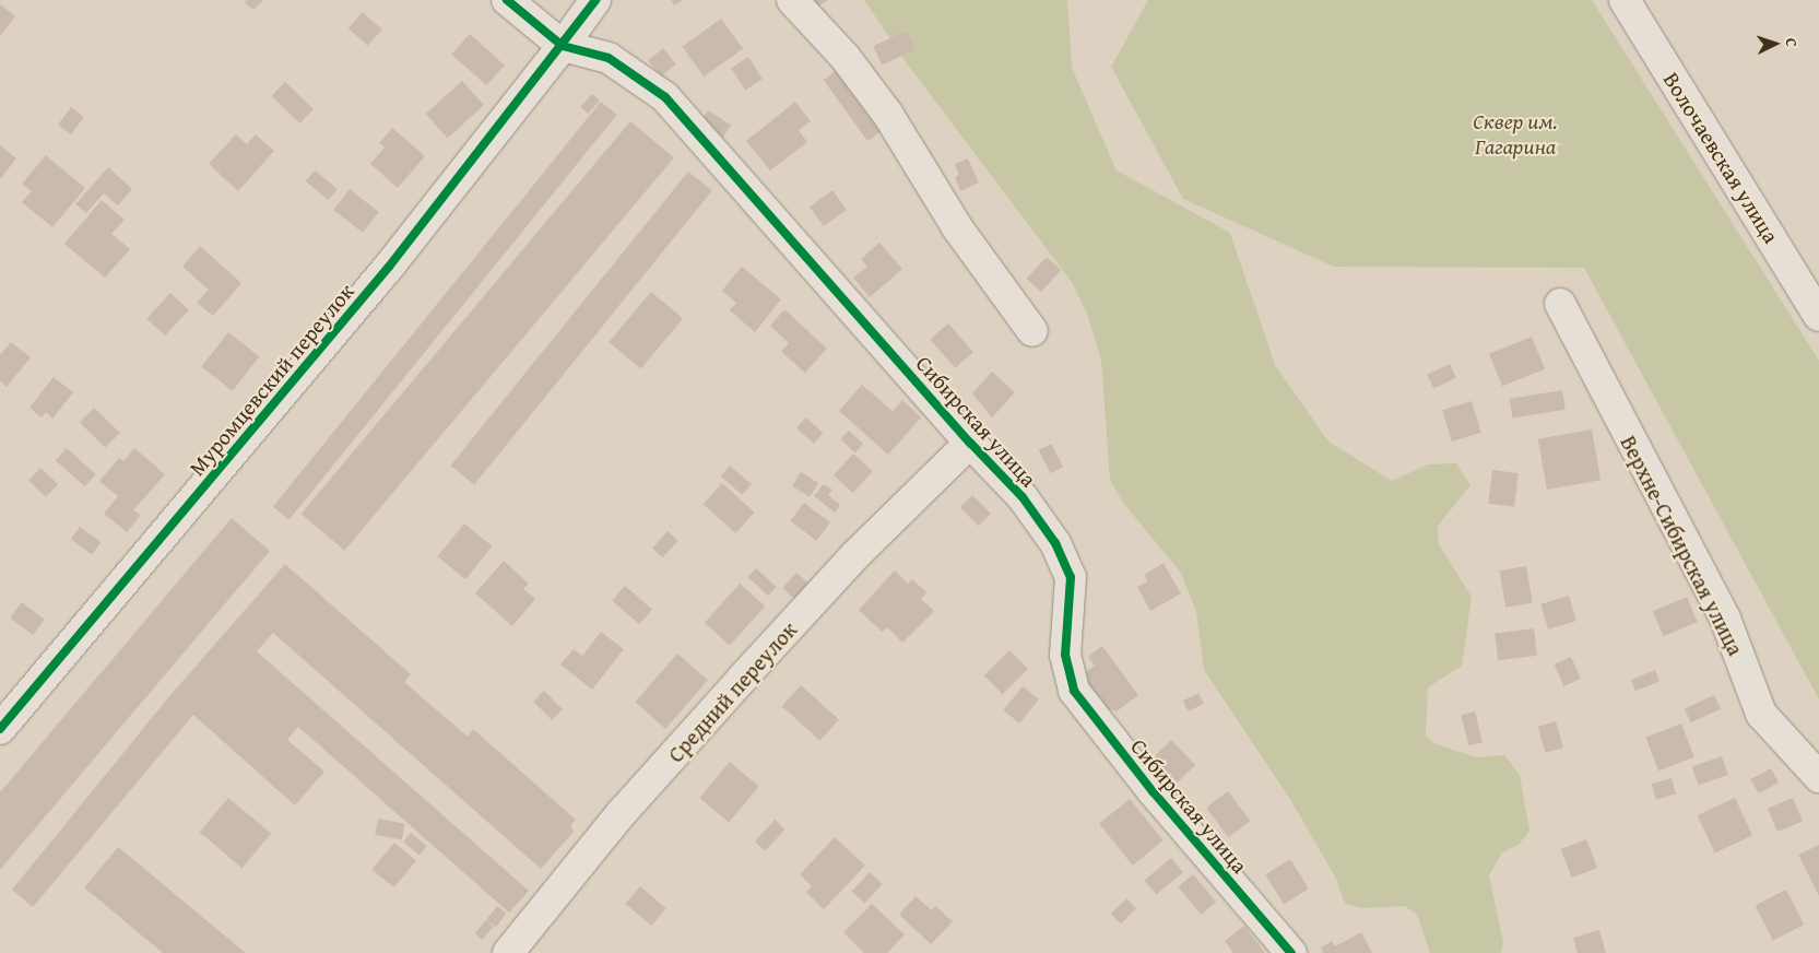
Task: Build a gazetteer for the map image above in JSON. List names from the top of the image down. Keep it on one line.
{"streets":{"street":["Волочаевская улица","Муромцевский переулок","Сибирская улица","Верхне-Сибирская улица","Средний переулок"]},"crossings":[["Муромцевский переулок","Сибирская улица"],["Сибирская улица","Средний переулок"]],"parks":["Сквер им. Гагарина"],"north":"right"}
